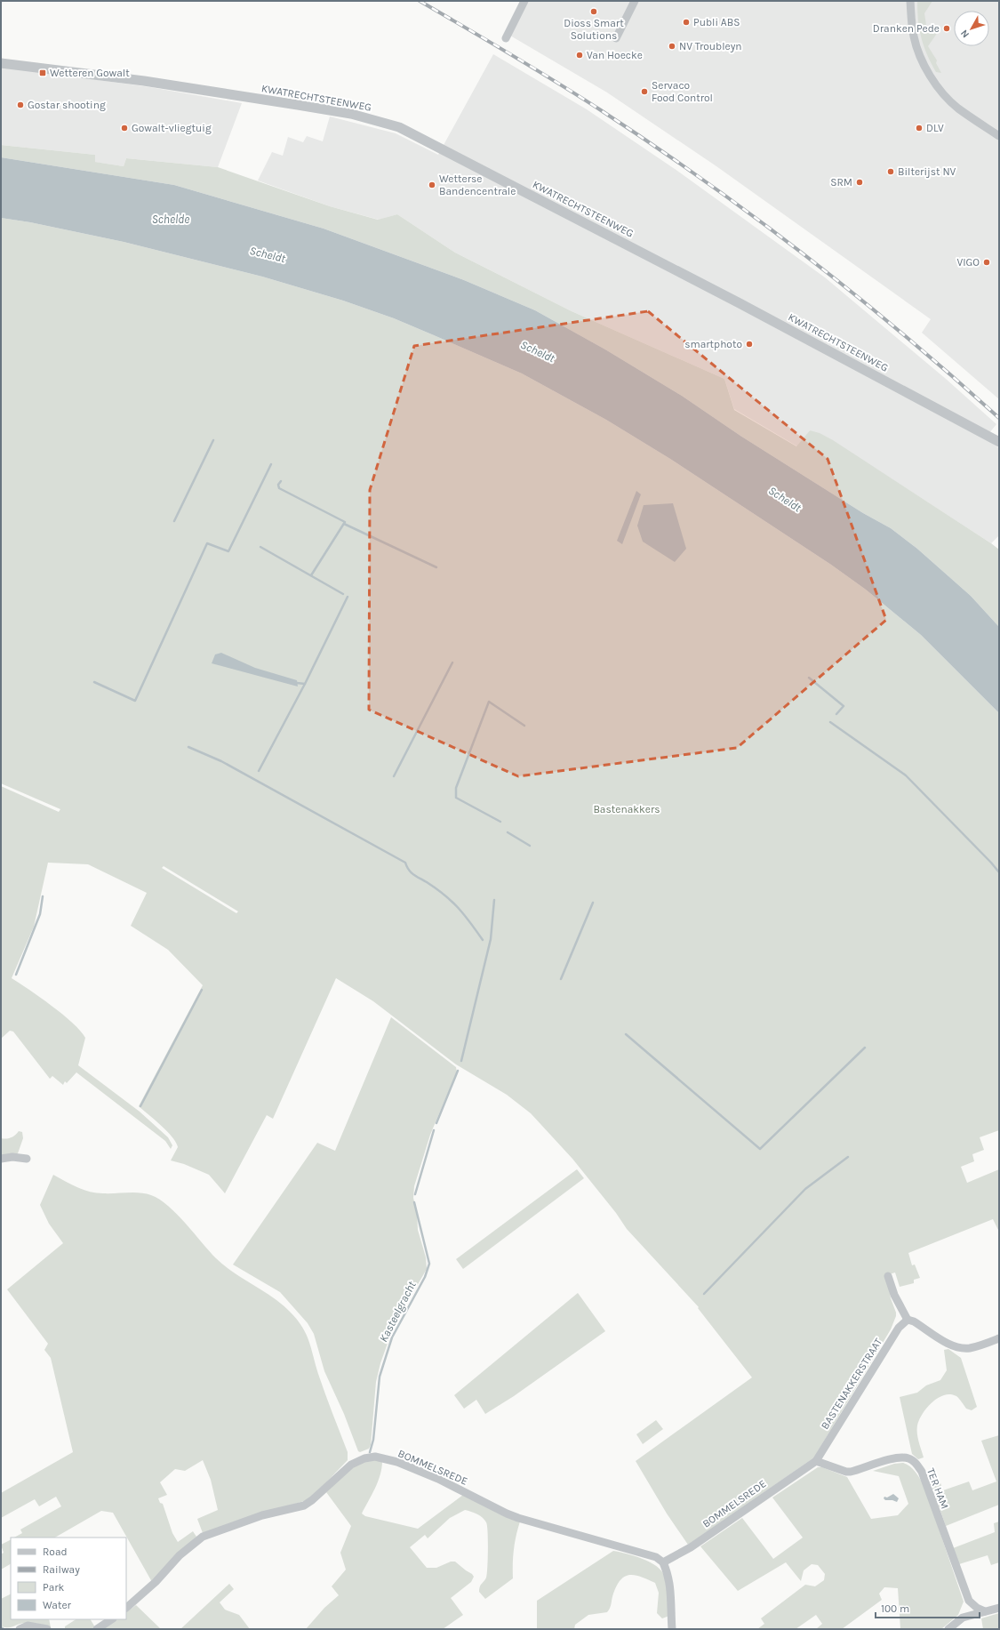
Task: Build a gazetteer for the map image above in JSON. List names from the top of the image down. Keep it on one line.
{"streets":{"street":["KWATRECHTSTEENWEG","BASTENAKKERSTRAAT","BOMMELSREDE","TER HAM"]},"crossings":[["BASTENAKKERSTRAAT","BOMMELSREDE"],["BASTENAKKERSTRAAT","TER HAM"],["BOMMELSREDE","TER HAM"]],"water":["Schelde","Scheldt","Kasteelgracht"],"parks":["Bastenakkers"],"places":{"other":["Dioss Smart Solutions","Publi ABS","Dranken Pede","NV Troubleyn","Van Hoecke","Servaco Food Control","Gostar shooting","Gowalt-vliegtuig","DLV","Bilterijst NV","SRM","Wetterse Bandencentrale","VIGO","smartphoto"],"transit":["Wetteren Gowalt"]},"legend":["Road","Railway","Park","Water"],"scale_bar":"100 m","north":"bottom left"}
